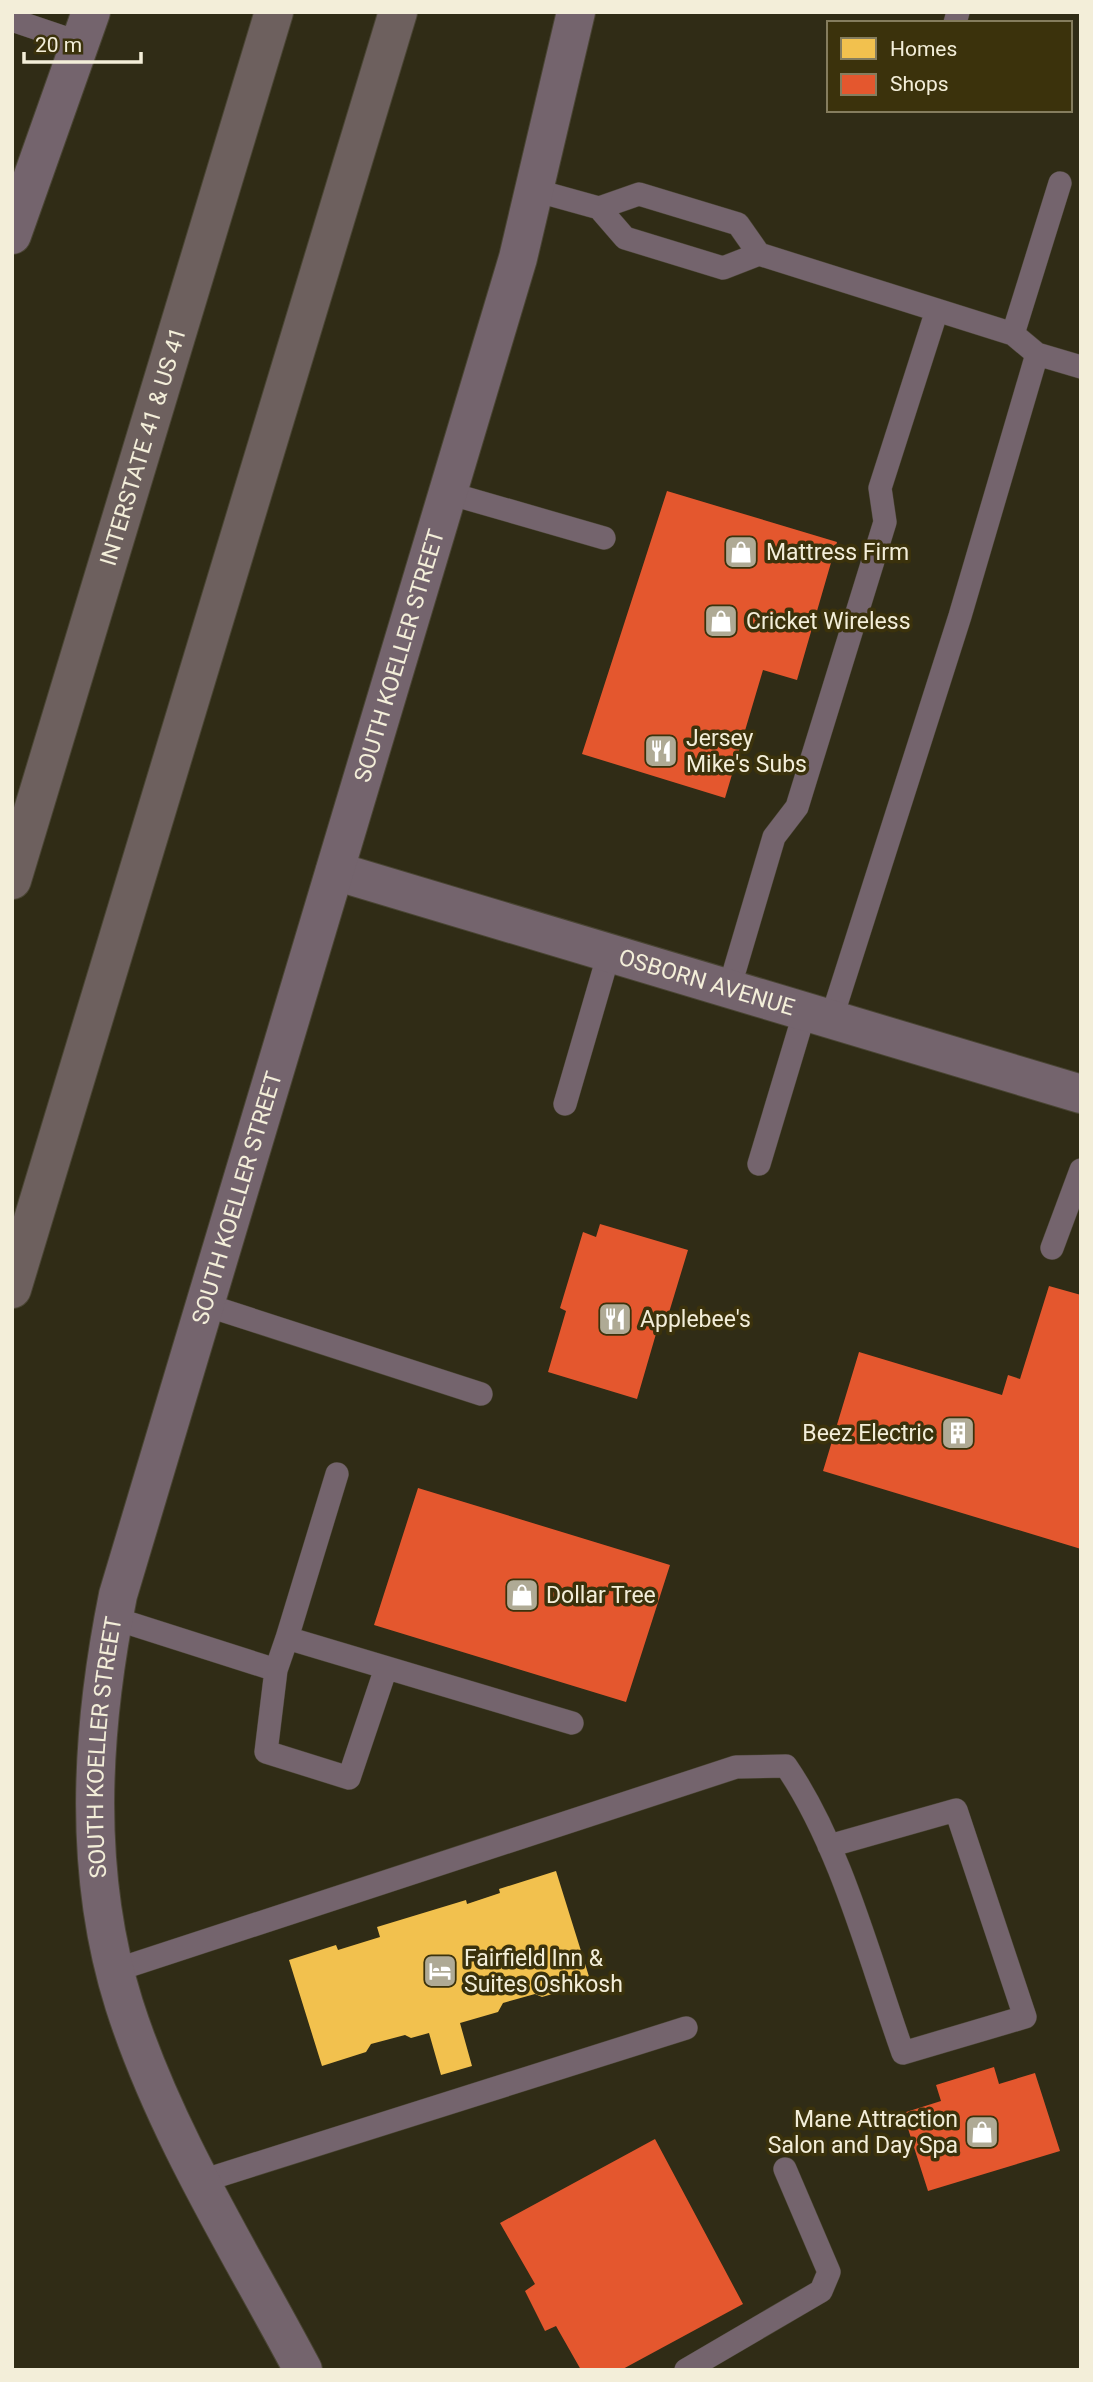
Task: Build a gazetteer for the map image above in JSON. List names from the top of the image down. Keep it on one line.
{"streets":{"highway":["INTERSTATE 41 & US 41"],"street":["SOUTH KOELLER STREET","OSBORN AVENUE"]},"crossings":[["SOUTH KOELLER STREET","OSBORN AVENUE"]],"places":{"shop":["Mattress Firm","Cricket Wireless","Dollar Tree","Mane Attraction Salon and Day Spa"],"restaurant":["Jersey Mike's Subs","Applebee's"],"building":["Beez Electric"],"hotel":["Fairfield Inn & Suites Oshkosh"]},"legend":["Homes","Shops"],"scale_bar":"20 m"}
